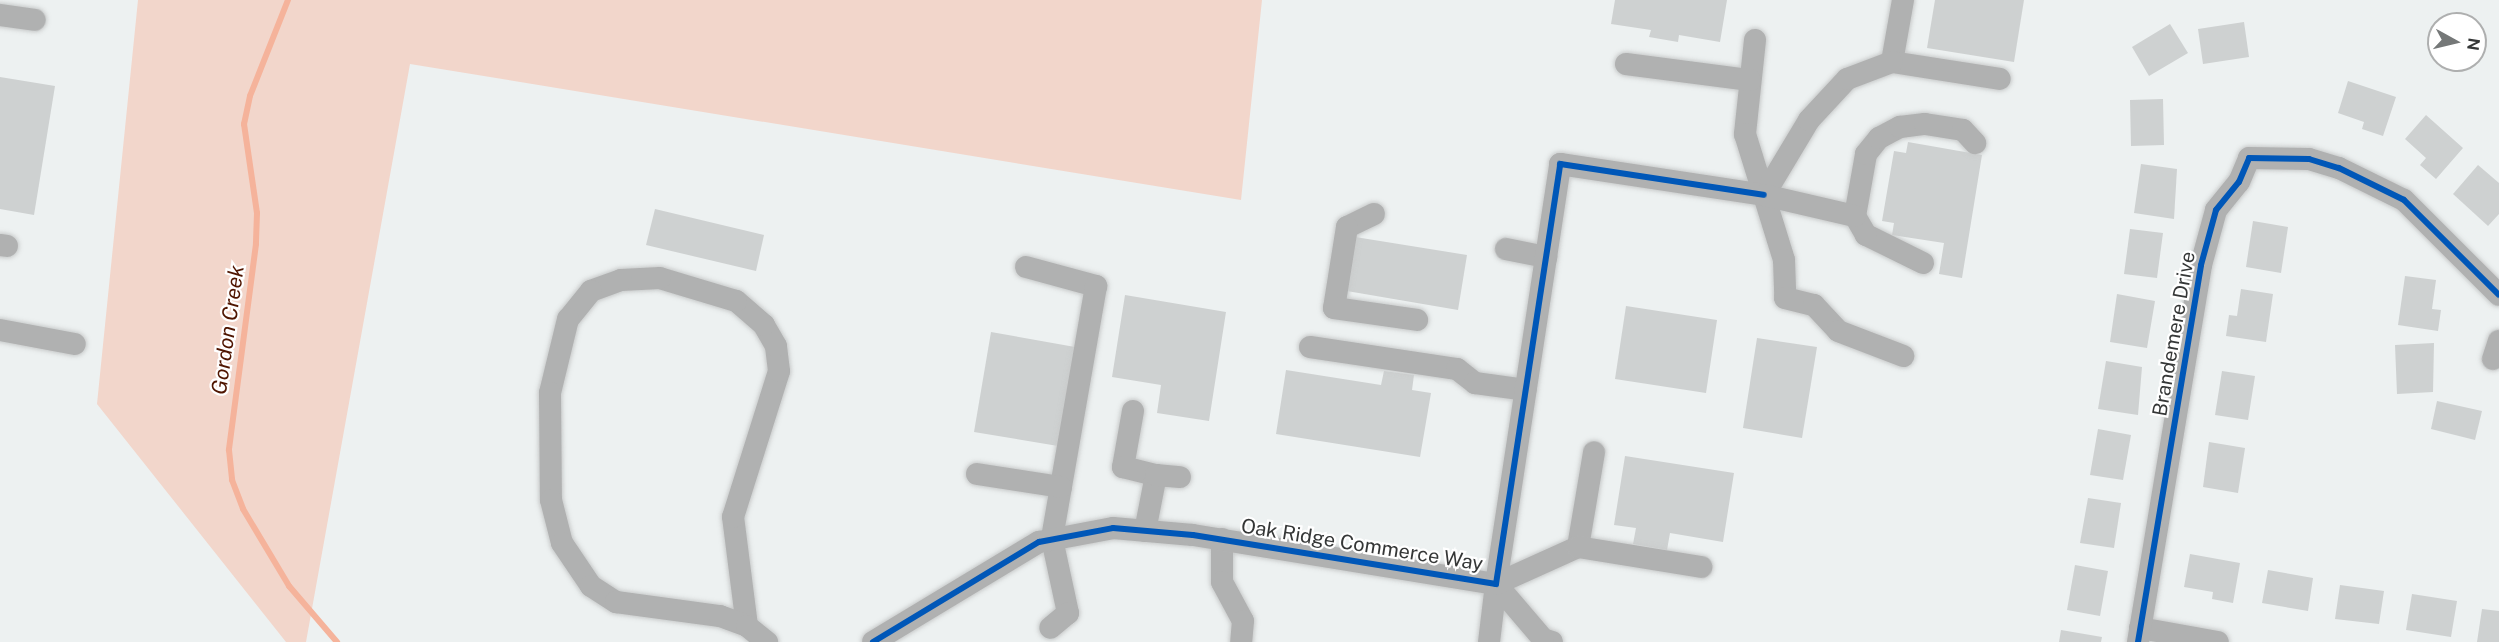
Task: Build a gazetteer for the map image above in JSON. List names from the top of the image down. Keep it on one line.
{"streets":{"street":["Brandemere Drive","Oak Ridge Commerce Way"]},"water":["Gordon Creek"],"north":"right"}
